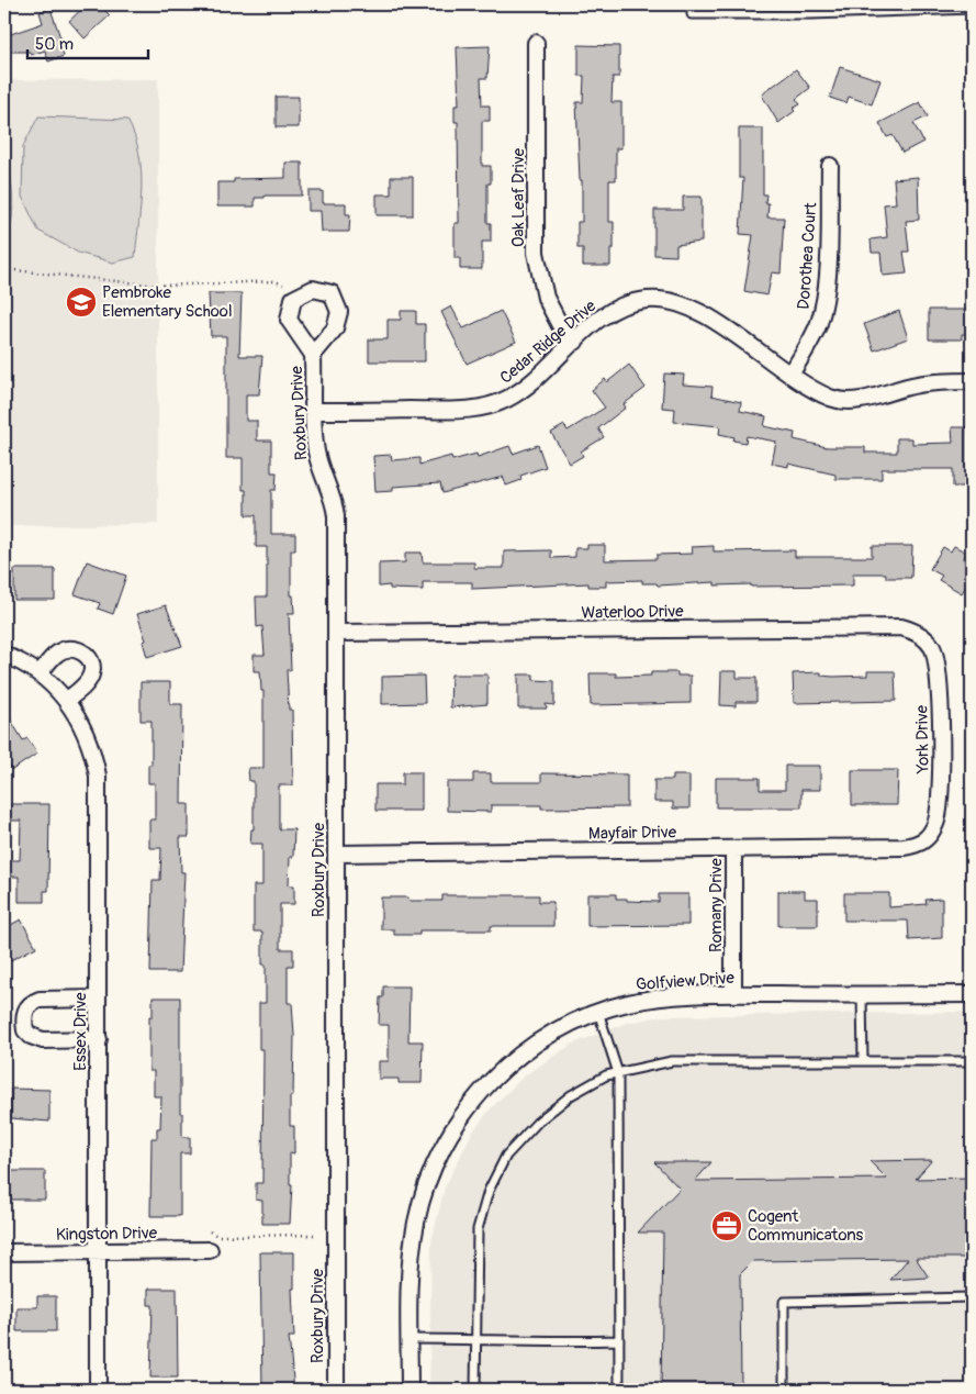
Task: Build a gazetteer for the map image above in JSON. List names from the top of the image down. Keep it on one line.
{"streets":{"street":["Oak Leaf Drive","Dorothea Court","Cedar Ridge Drive","Roxbury Drive","Waterloo Drive","York Drive","Mayfair Drive","Romany Drive","Golfview Drive","Essex Drive","Kingston Drive"]},"crossings":[["Oak Leaf Drive","Cedar Ridge Drive"],["Dorothea Court","Cedar Ridge Drive"],["Cedar Ridge Drive","Roxbury Drive"],["Roxbury Drive","Waterloo Drive"],["Roxbury Drive","Mayfair Drive"],["Waterloo Drive","York Drive"],["York Drive","Mayfair Drive"],["Mayfair Drive","Romany Drive"],["Romany Drive","Golfview Drive"],["Essex Drive","Kingston Drive"]],"places":{"school or university":["Pembroke Elementary School"],"office":["Cogent Communicatons"]},"scale_bar":"50 m"}
